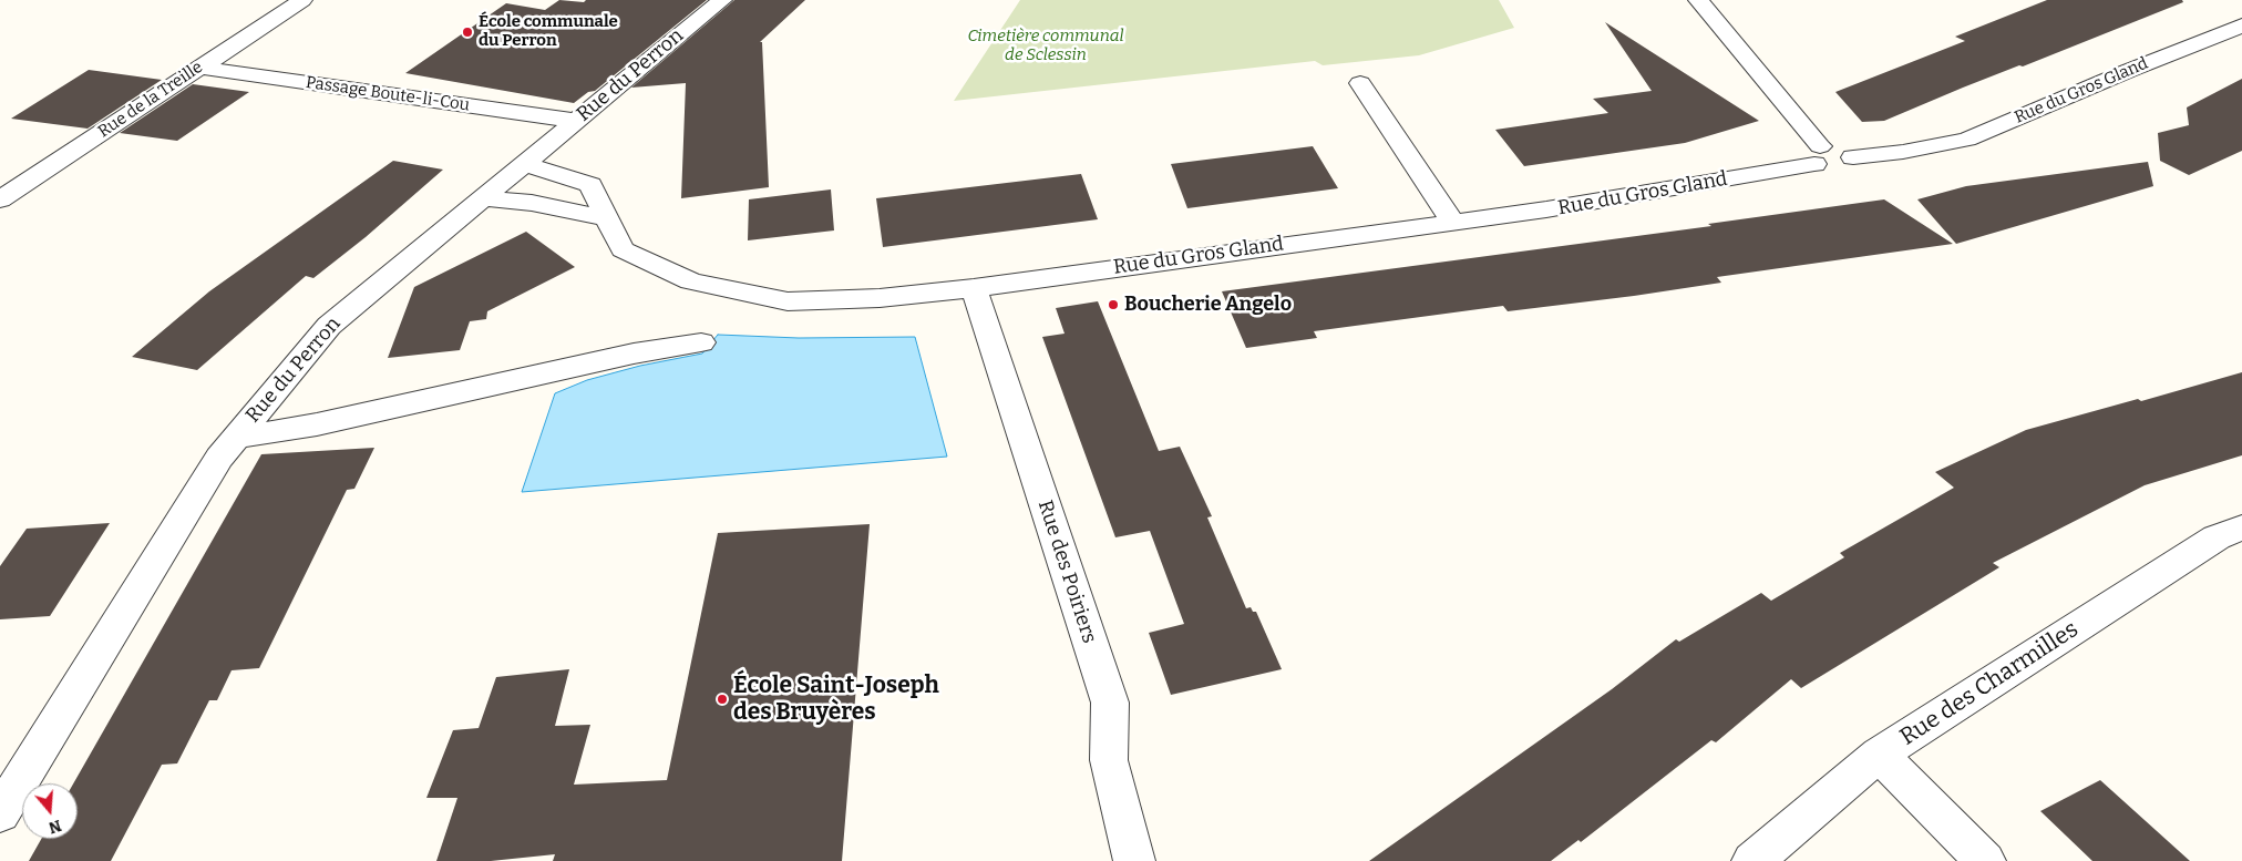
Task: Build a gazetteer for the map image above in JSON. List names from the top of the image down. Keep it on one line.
{"streets":{"street":["Rue du Perron","Rue du Gros Gland","Passage Boute-li-Cou","Rue de la Treille","Rue des Poiriers","Rue des Charmilles"]},"crossings":[["Rue du Perron","Rue du Gros Gland"],["Rue du Perron","Passage Boute-li-Cou"],["Rue du Gros Gland","Rue des Poiriers"],["Passage Boute-li-Cou","Rue de la Treille"]],"parks":["Cimetière communal de Sclessin"],"places":["École communale du Perron","Boucherie Angelo","École Saint-Joseph des Bruyères"],"north":"bottom"}
